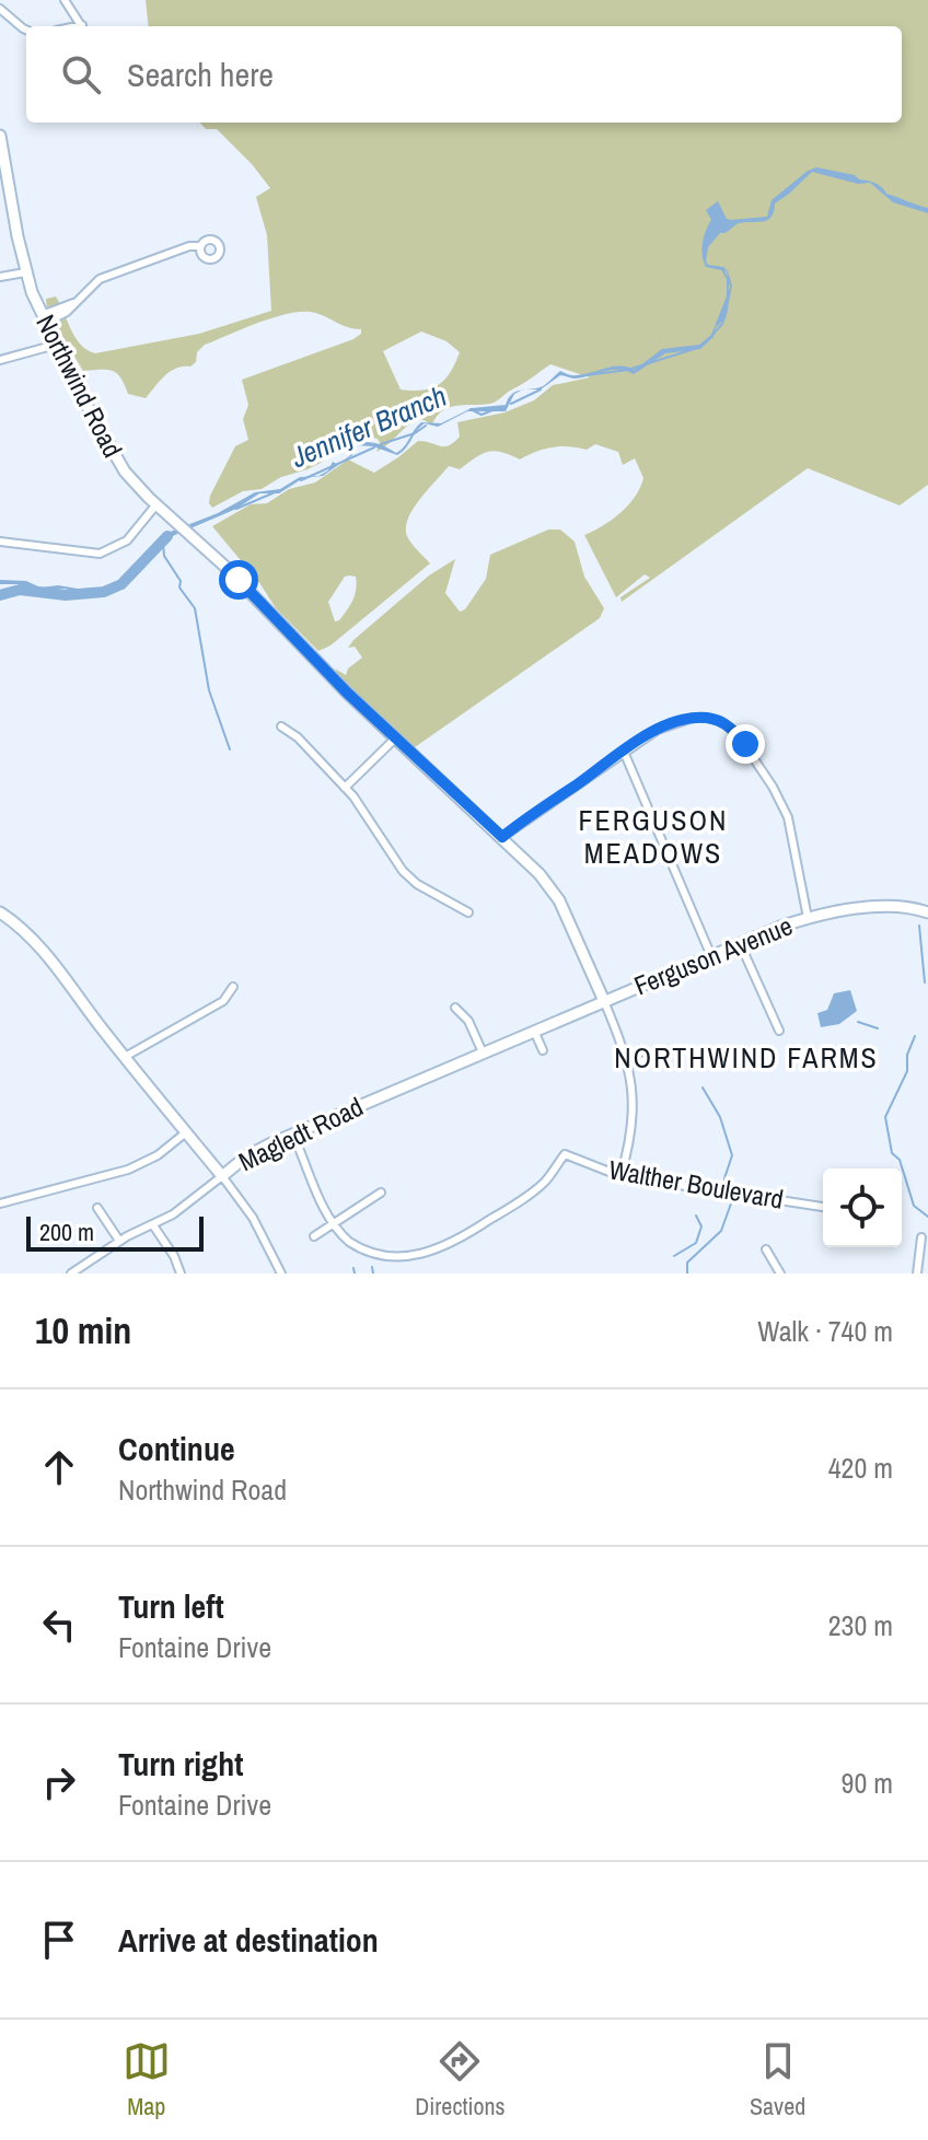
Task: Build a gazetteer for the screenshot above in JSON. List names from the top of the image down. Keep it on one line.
{"streets":{"street":["Northwind Road","Ferguson Avenue","Magledt Road","Walther Boulevard"]},"crossings":[["Northwind Road","Ferguson Avenue"],["Northwind Road","Magledt Road"],["Northwind Road","Walther Boulevard"],["Ferguson Avenue","Magledt Road"]],"districts":["FERGUSON MEADOWS","NORTHWIND FARMS"],"water":["Jennifer Branch"],"scale_bar":"200 m","page":{"search":"Search here","scale":"200 m","heading":["10 min","Walk · 740 m"],"list":[["Continue","Northwind Road","420 m"],["Turn left","Fontaine Drive","230 m"],["Turn right","Fontaine Drive","90 m"],"Arrive at destination"],"nav":["Map","Directions","Saved"]}}
